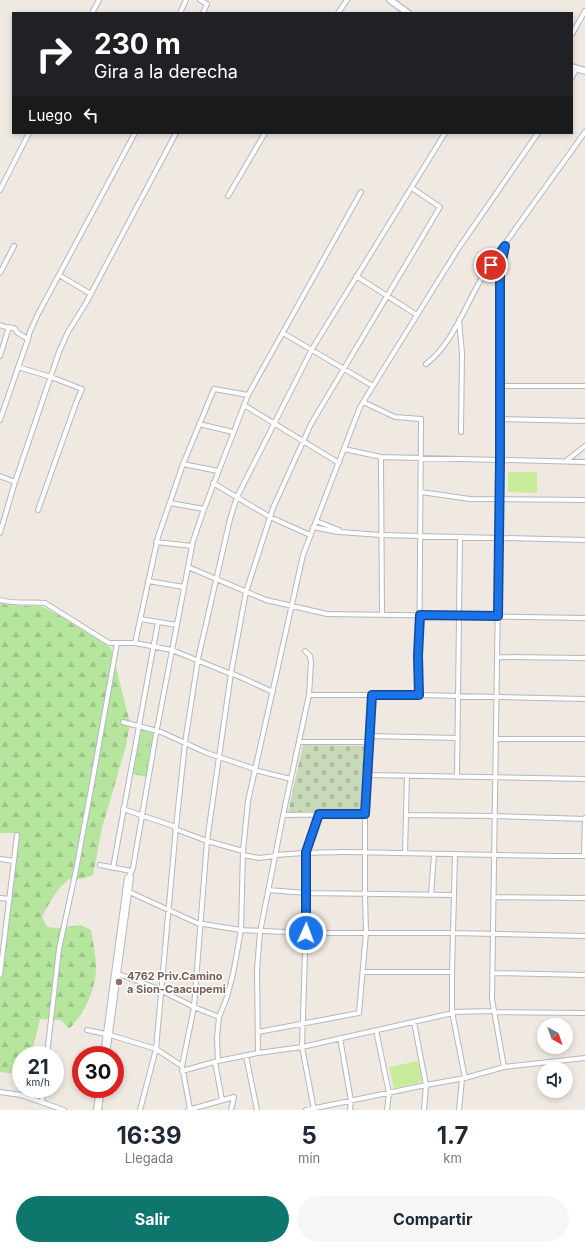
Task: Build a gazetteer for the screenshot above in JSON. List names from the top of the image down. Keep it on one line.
{"places":["4762 Priv.Camino a Sion-Caacupemi"],"north":"bottom right","page":{"turn":["230 m","Gira a la derecha"],"then":"Luego","speed":"21 km/h","limit":"30","eta":["16:39","Llegada","5","min","1.7","km"],"buttons":["Salir","Compartir"]}}
